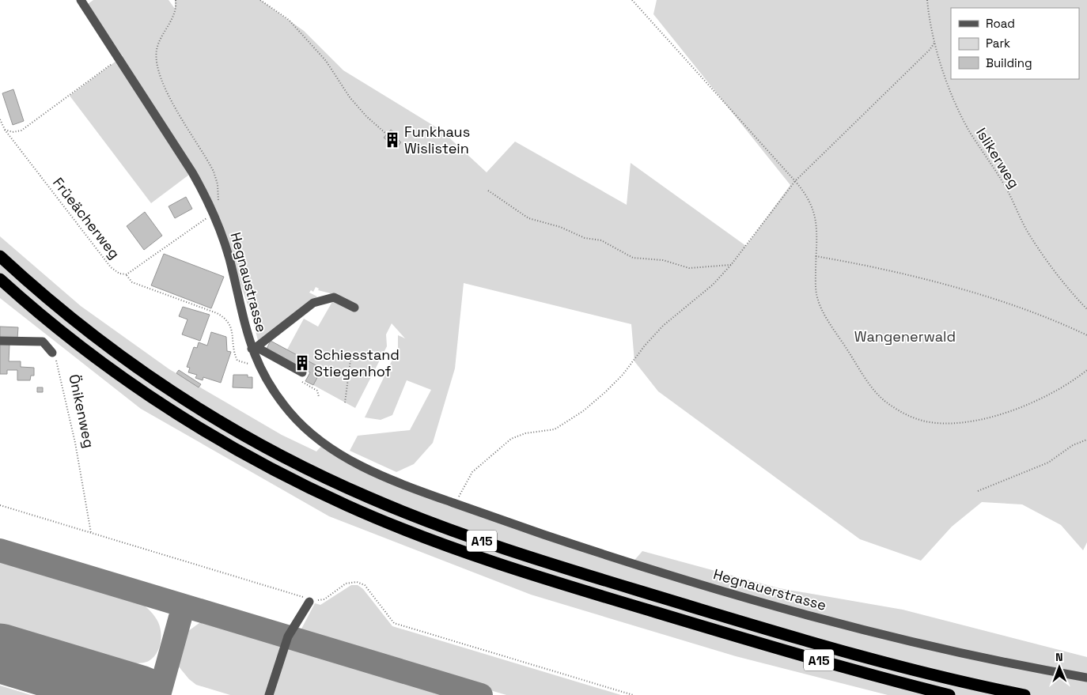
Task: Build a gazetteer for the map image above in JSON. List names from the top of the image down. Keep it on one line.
{"streets":{"highway":["A15"],"street":["Hegnaustrasse","Hegnauerstrasse"],"path":["Islikerweg","Früeächerweg","Önikenweg"]},"crossings":[["Früeächerweg","Hegnaustrasse"],["Hegnaustrasse","Hegnauerstrasse"]],"parks":["Wangenerwald"],"places":{"building":["Funkhaus Wislistein","Schiesstand Stiegenhof"]},"legend":["Road","Park","Building"],"north":"top"}
